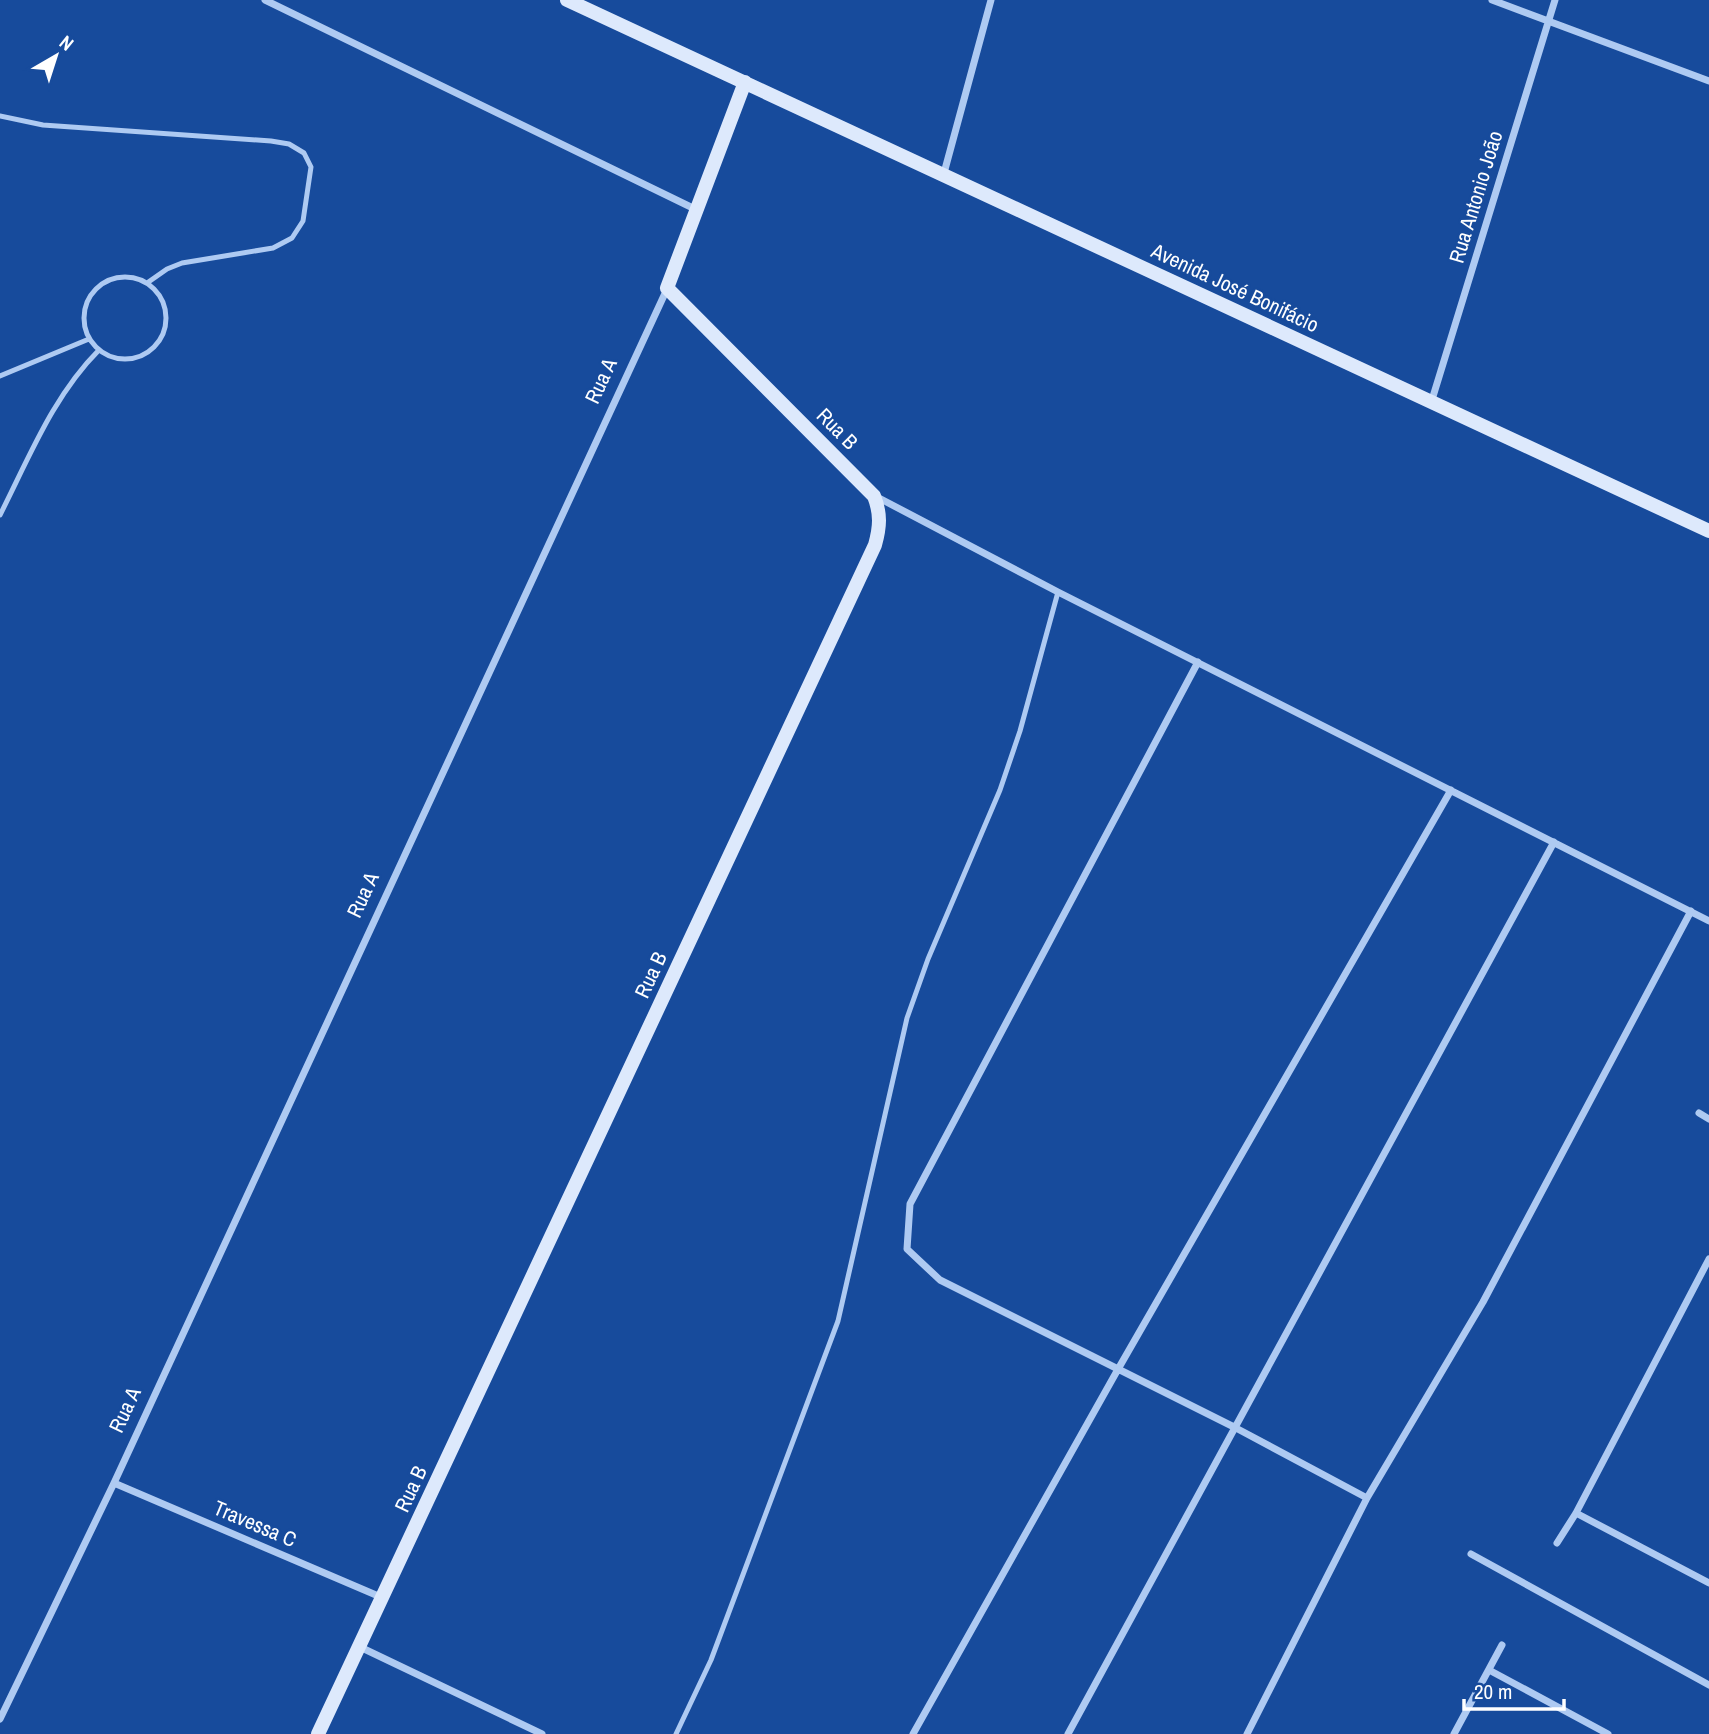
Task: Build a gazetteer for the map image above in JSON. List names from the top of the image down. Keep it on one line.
{"streets":{"street":["Rua Antonio João","Avenida José Bonifácio","Rua A","Rua B","Travessa C"]},"crossings":[["Rua Antonio João","Avenida José Bonifácio"],["Avenida José Bonifácio","Rua A"],["Rua A","Rua B"],["Rua A","Travessa C"],["Rua B","Travessa C"]],"scale_bar":"20 m","north":"top right"}
